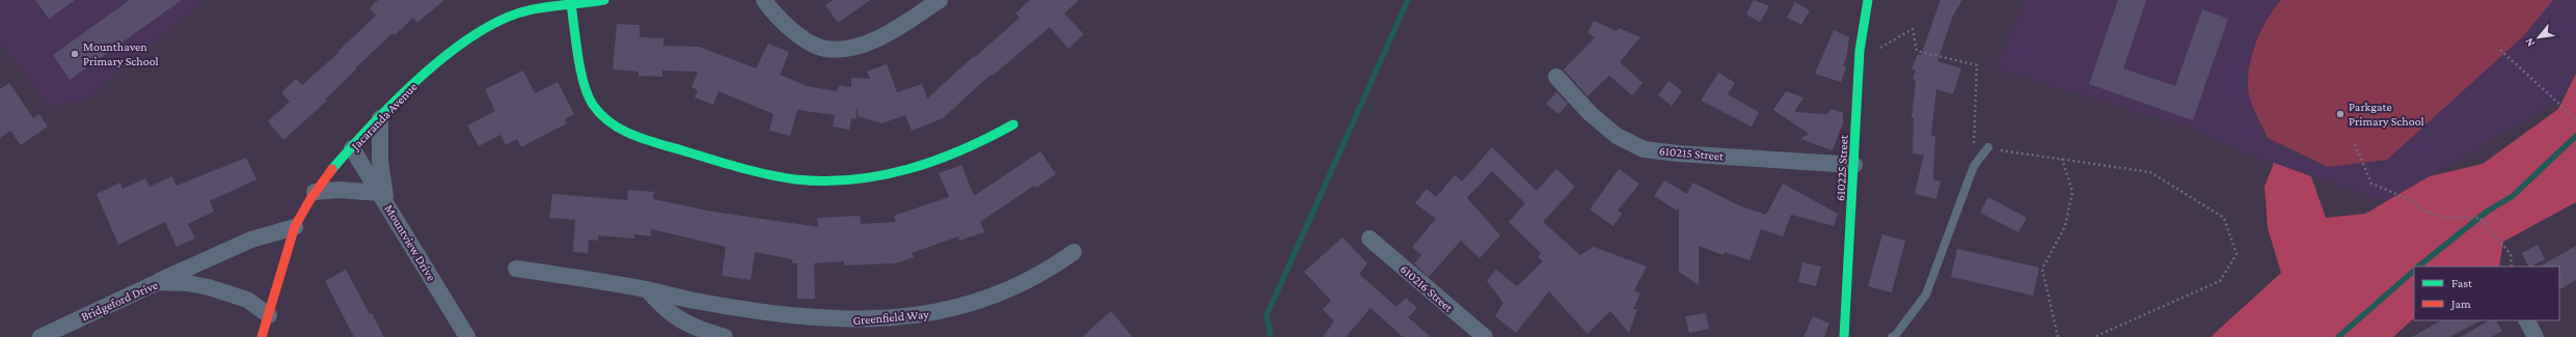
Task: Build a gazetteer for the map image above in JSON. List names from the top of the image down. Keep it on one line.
{"streets":{"street":["Jacaranda Avenue","610215 Street","610225 Street","Mountview Drive","610216 Street","Bridgeford Drive","Greenfield Way"]},"crossings":[["Jacaranda Avenue","Mountview Drive"],["Jacaranda Avenue","Bridgeford Drive"],["610215 Street","610225 Street"]],"places":["Mounthaven Primary School","Parkgate Primary School"],"legend":["Fast","Jam"],"north":"bottom left"}
